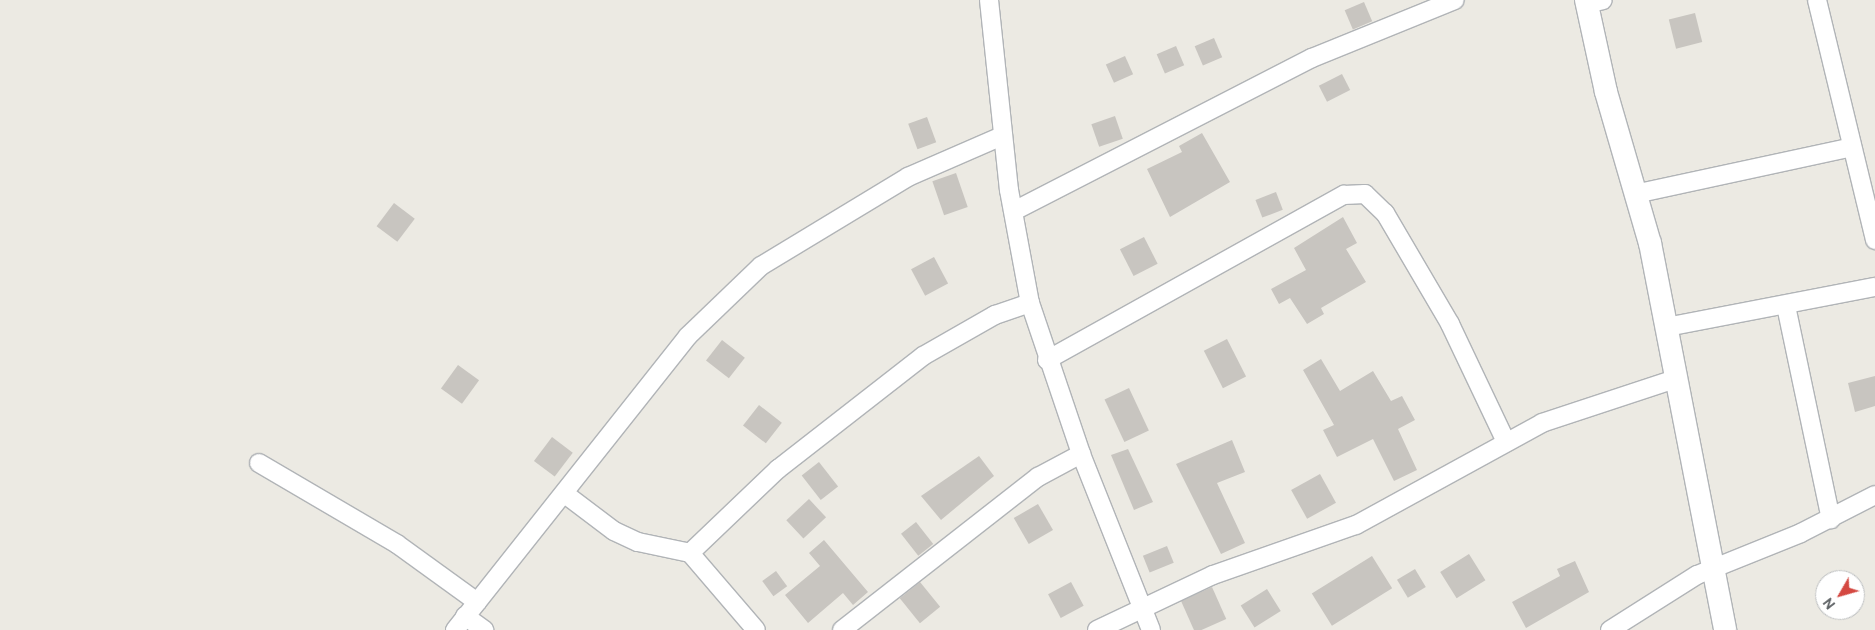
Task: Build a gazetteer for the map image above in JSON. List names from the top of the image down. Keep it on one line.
{"north":"bottom left"}
